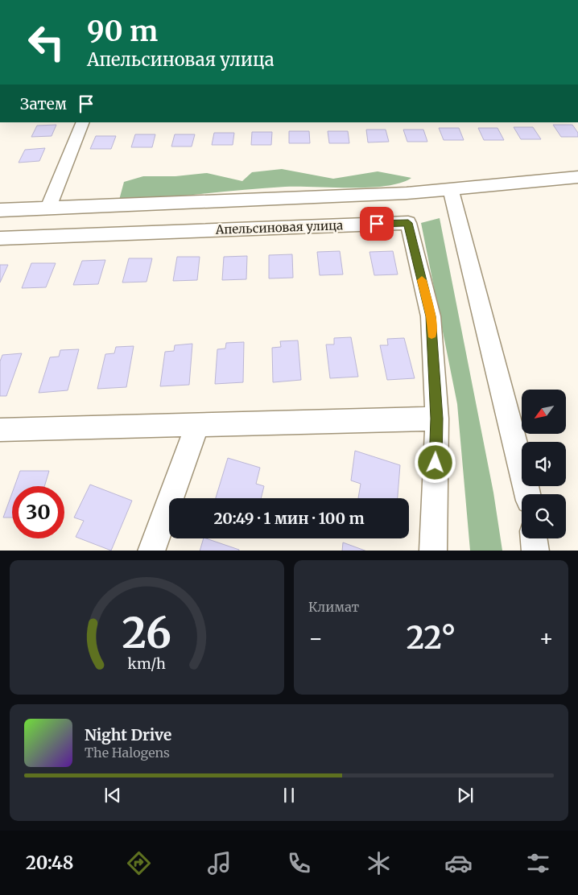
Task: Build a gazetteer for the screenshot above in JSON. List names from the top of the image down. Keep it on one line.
{"streets":{"street":["Апельсиновая улица"]},"north":"bottom left","page":{"turn":["90 m","Апельсиновая улица"],"then":"Затем","limit":"30","trip":"20:49 · 1 мин · 100 m","tile":"Климат","heat":["−","22°","+"],"song":["Night Drive","The Halogens"],"tabs":"20:48","gauge":["26","km/h"]}}
